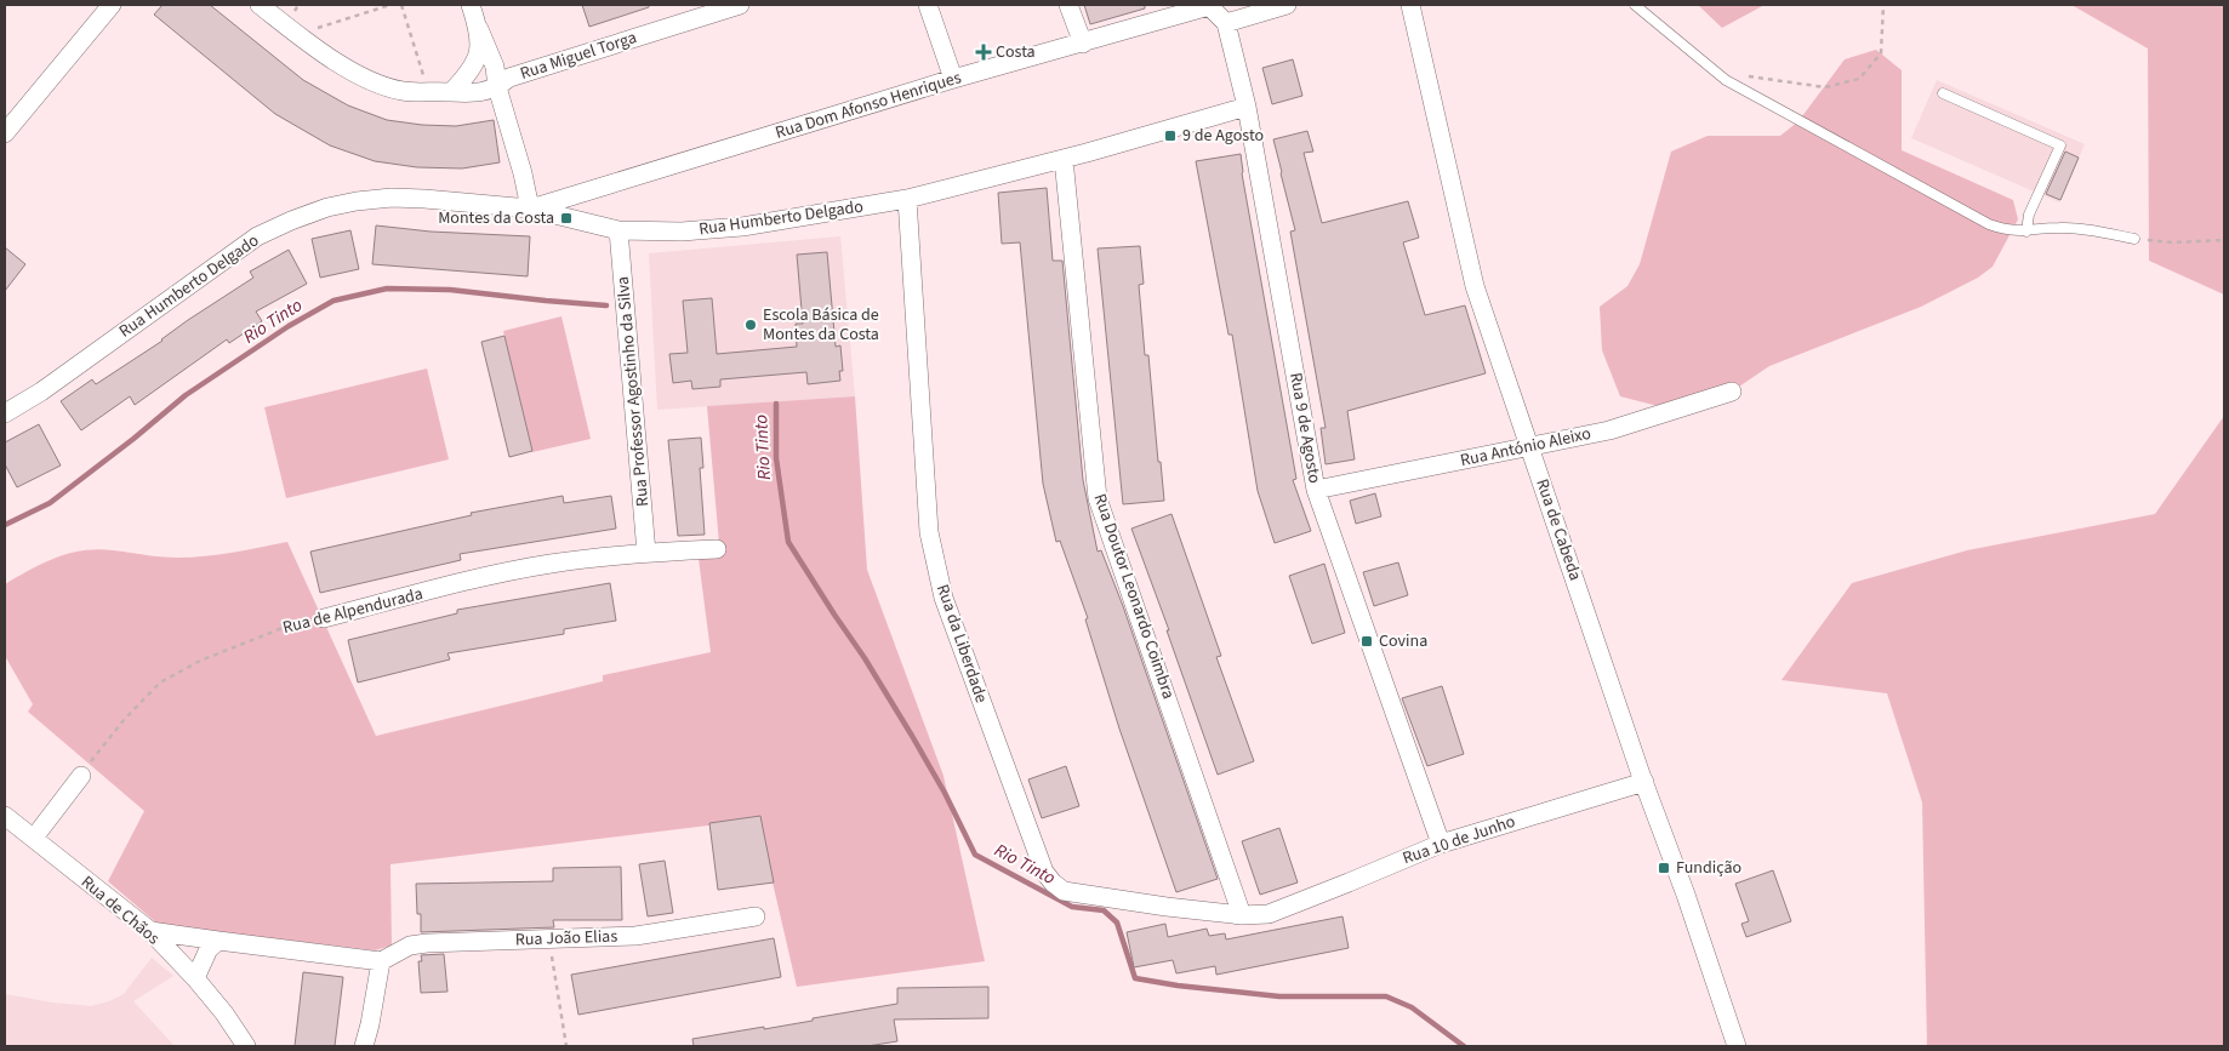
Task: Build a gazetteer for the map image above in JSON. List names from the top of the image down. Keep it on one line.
{"streets":{"street":["Rua Miguel Torga","Rua Dom Afonso Henriques","Rua Humberto Delgado","Rua Professor Agostinho da Silva","Rua 9 de Agosto","Rua António Aleixo","Rua de Cabeda","Rua Doutor Leonardo Coimbra","Rua de Alpendurada","Rua da Liberdade","Rua 10 de Junho","Rua de Chãos","Rua João Elias"]},"crossings":[["Rua Dom Afonso Henriques","Rua Humberto Delgado"],["Rua Humberto Delgado","Rua Professor Agostinho da Silva"],["Rua Humberto Delgado","Rua 9 de Agosto"],["Rua Humberto Delgado","Rua Doutor Leonardo Coimbra"],["Rua Humberto Delgado","Rua da Liberdade"],["Rua Professor Agostinho da Silva","Rua de Alpendurada"],["Rua 9 de Agosto","Rua António Aleixo"],["Rua 9 de Agosto","Rua 10 de Junho"],["Rua António Aleixo","Rua de Cabeda"],["Rua de Cabeda","Rua 10 de Junho"],["Rua Doutor Leonardo Coimbra","Rua da Liberdade"],["Rua Doutor Leonardo Coimbra","Rua 10 de Junho"],["Rua da Liberdade","Rua 10 de Junho"]],"water":["Rio Tinto"],"places":{"health":["Costa"],"transit":["9 de Agosto","Montes da Costa","Covina","Fundição"],"other":["Escola Básica de Montes da Costa"]}}
